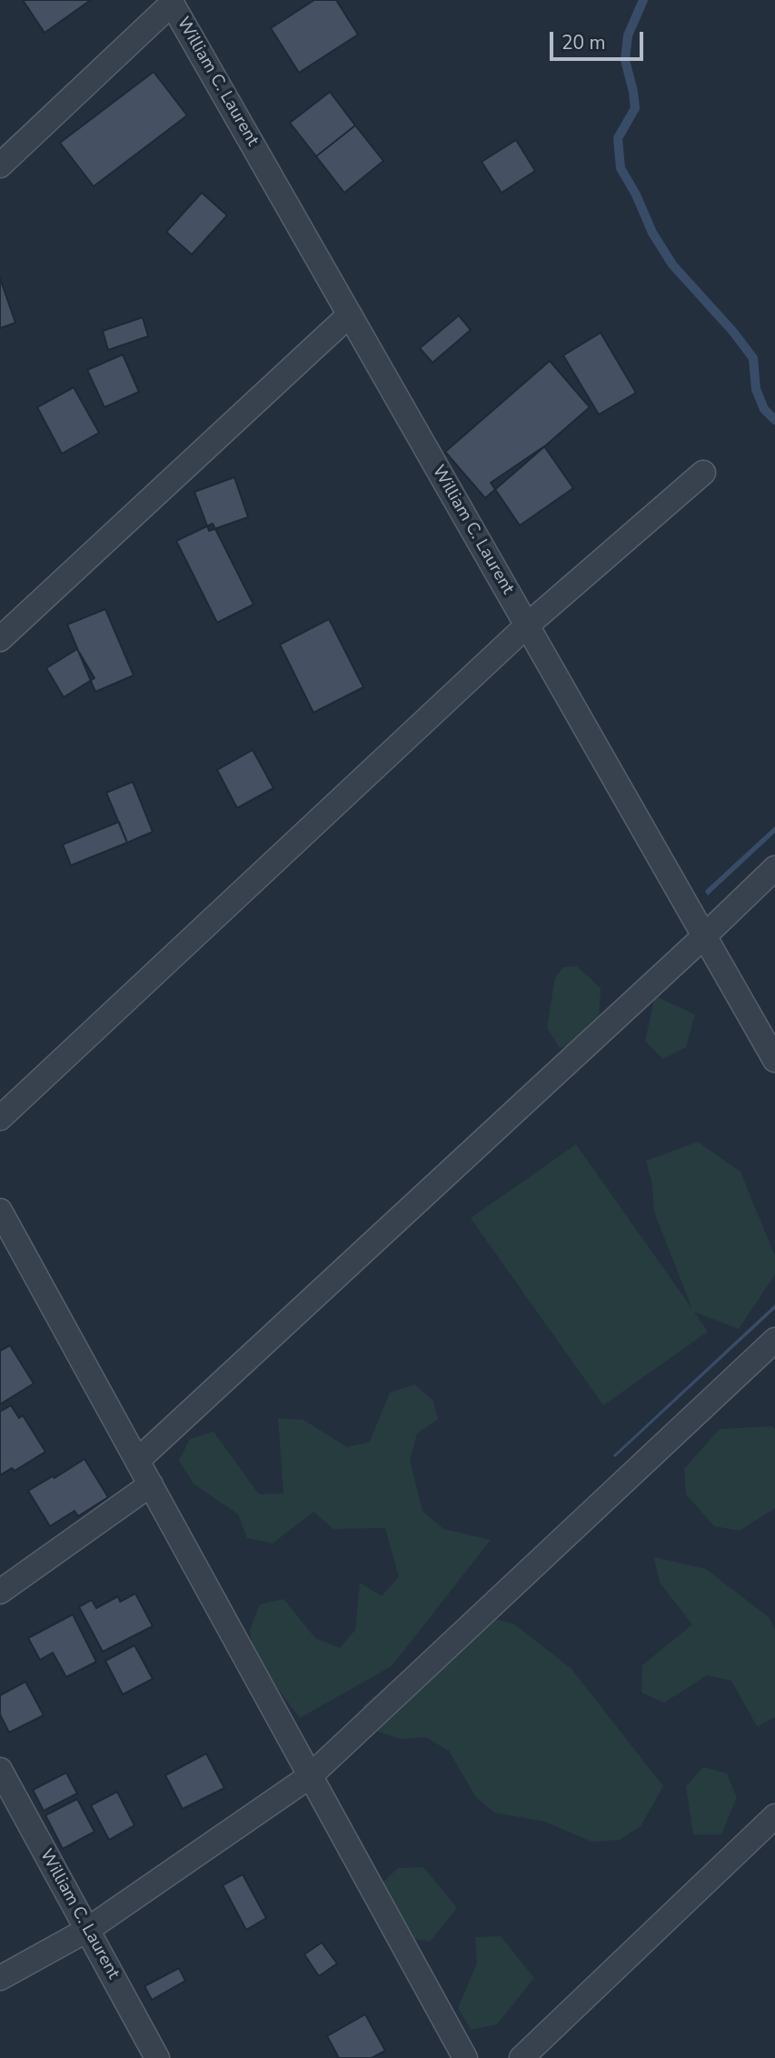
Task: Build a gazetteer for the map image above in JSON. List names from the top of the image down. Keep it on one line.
{"streets":{"street":["William C. Laurent"]},"scale_bar":"20 m"}
